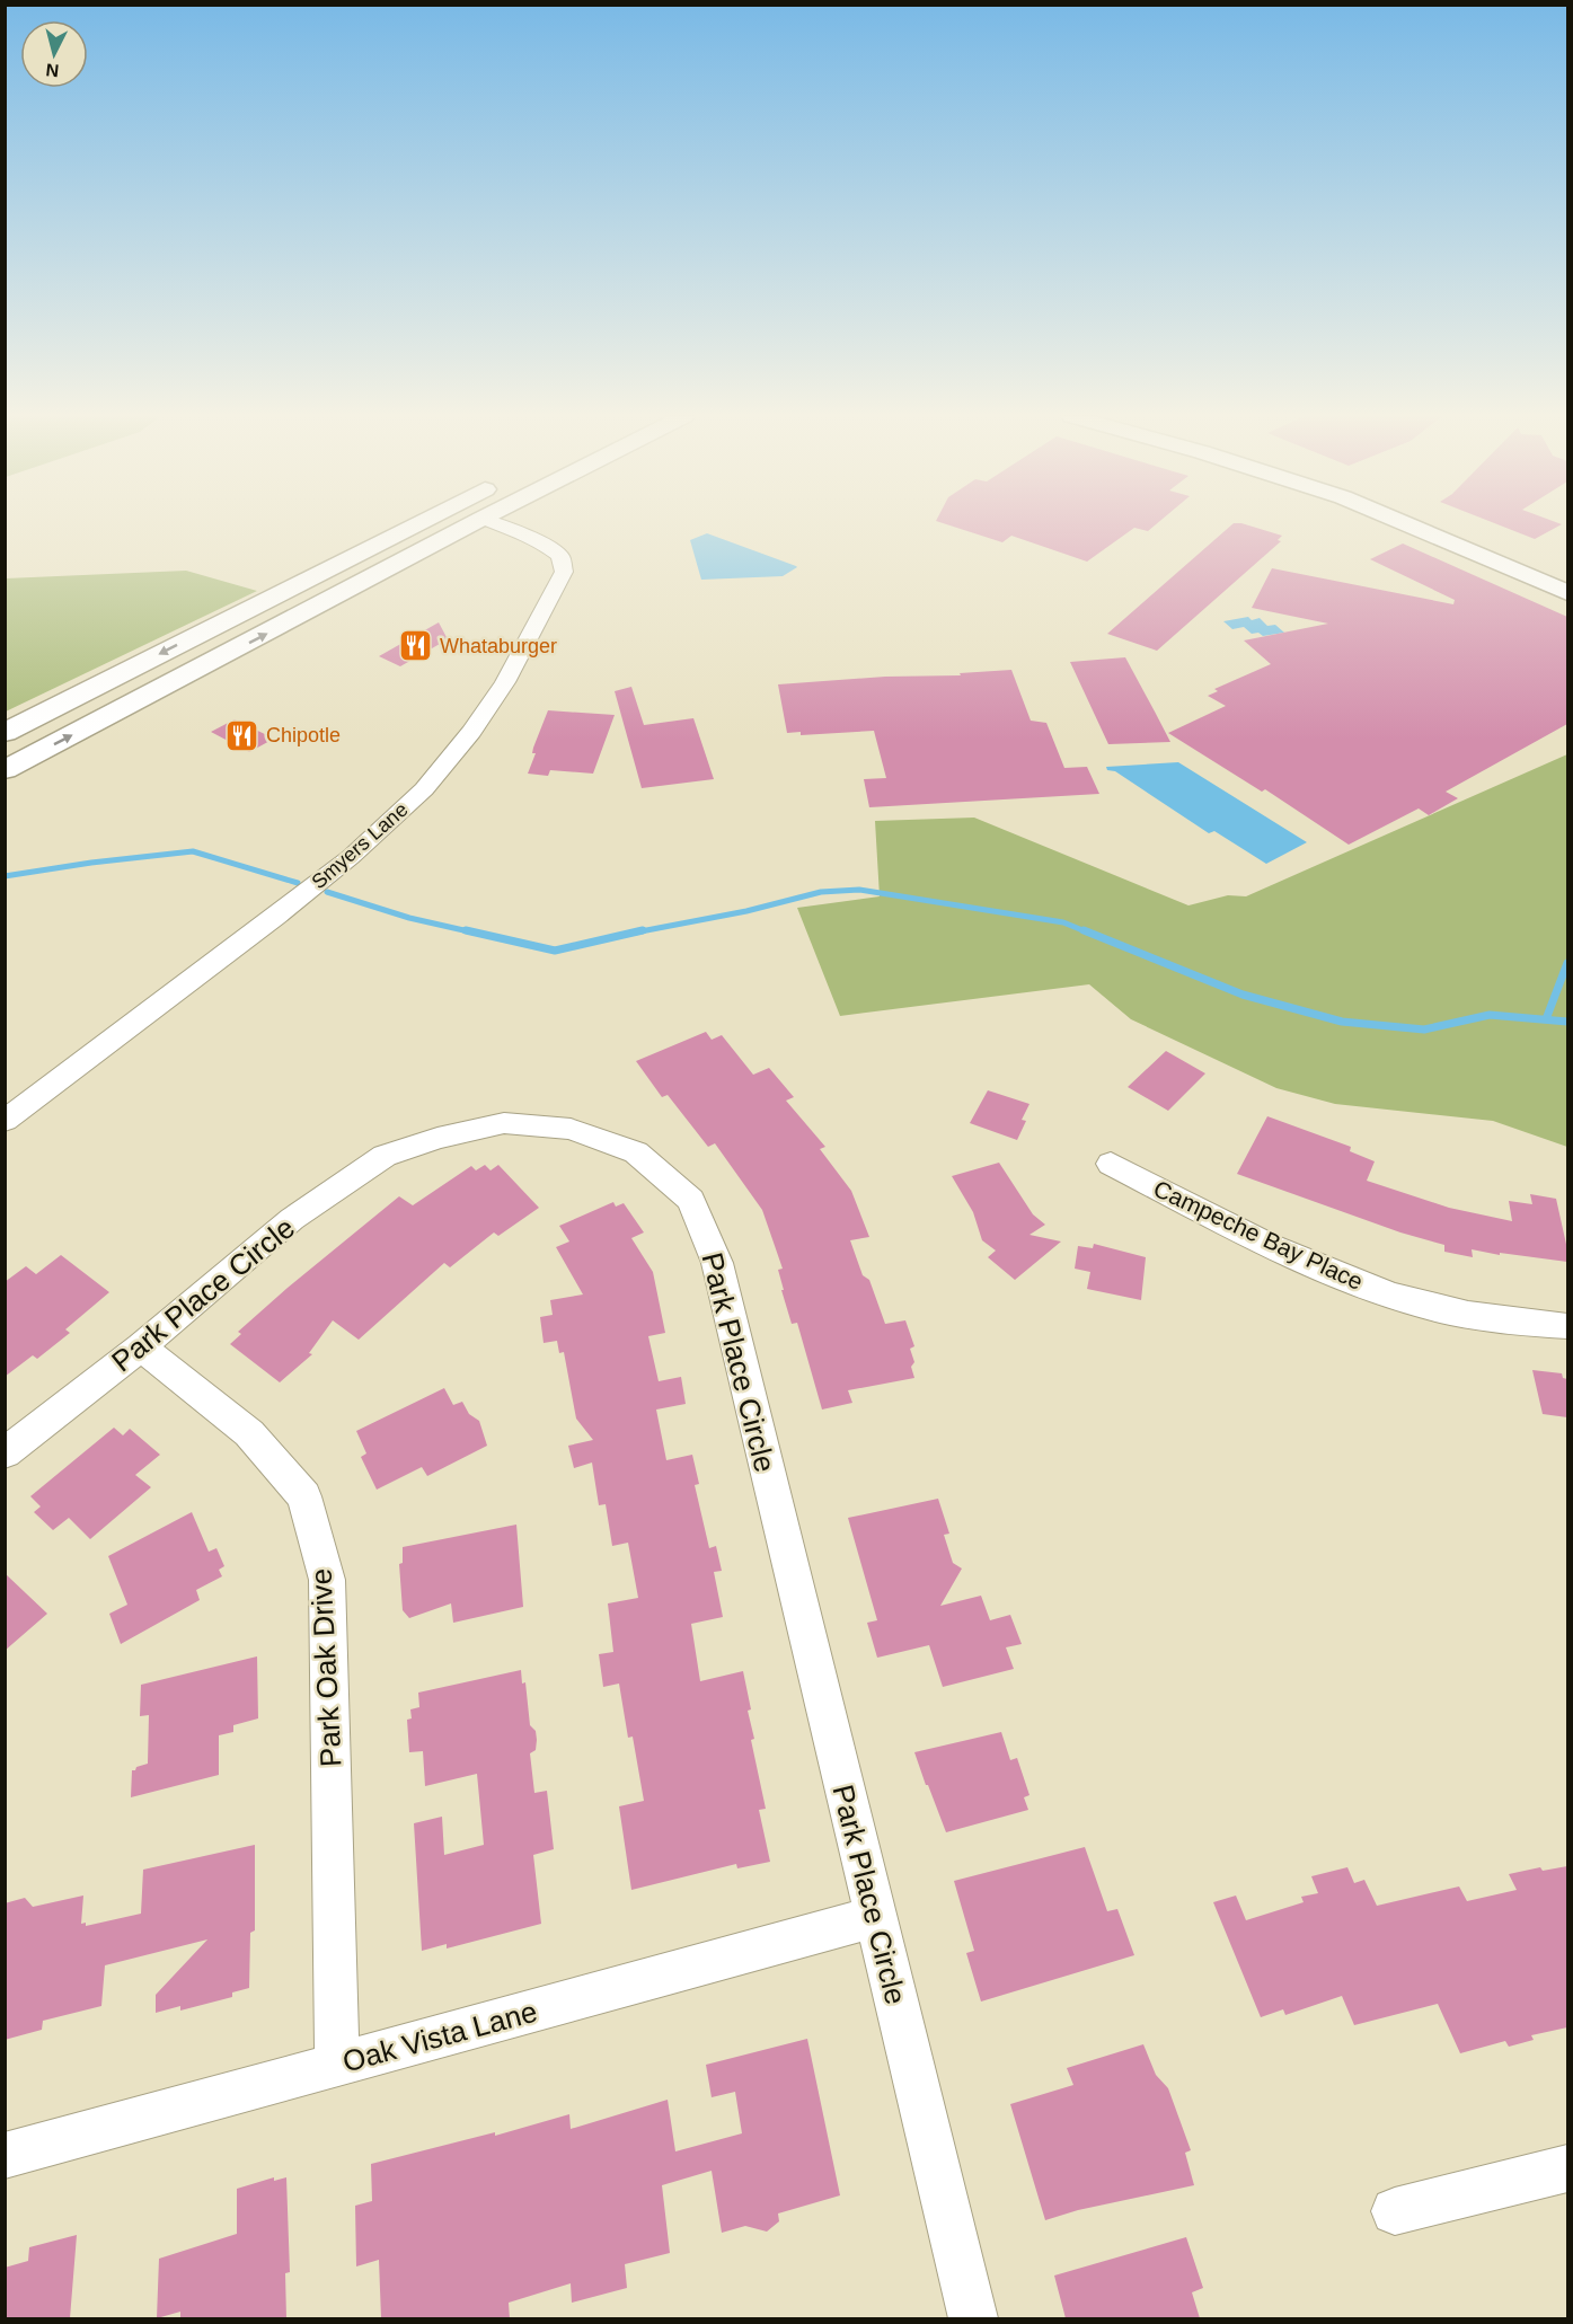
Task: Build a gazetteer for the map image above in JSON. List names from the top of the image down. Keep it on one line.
{"streets":{"street":["Smyers Lane","Campeche Bay Place","Park Place Circle","Park Oak Drive","Oak Vista Lane"]},"crossings":[["Park Place Circle","Park Oak Drive"],["Park Place Circle","Oak Vista Lane"],["Park Oak Drive","Oak Vista Lane"]],"places":{"restaurant":["Whataburger","Chipotle"]},"north":"bottom"}
